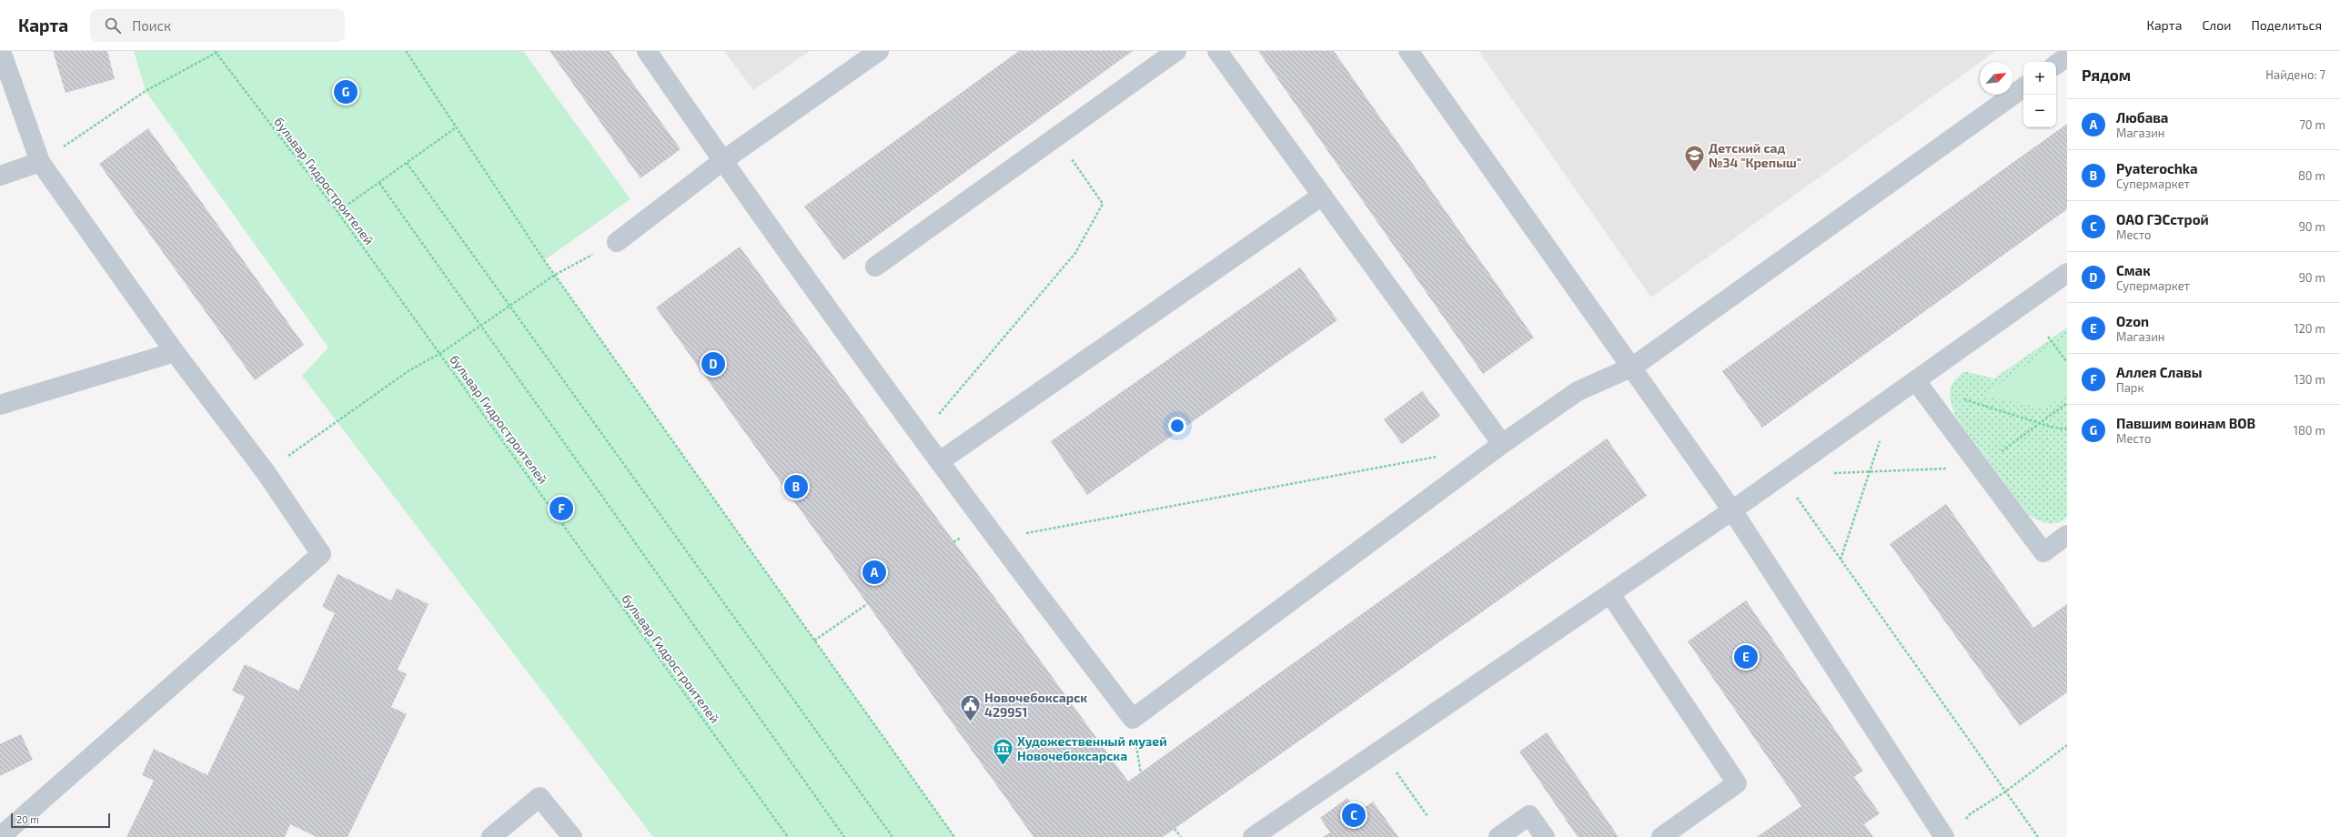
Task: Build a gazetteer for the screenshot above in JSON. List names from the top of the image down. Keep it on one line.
{"streets":{"path":["бульвар Гидростроителей"]},"places":{"school or university":["Детский сад №34 \"Крепыш\""],"public building":["Новочебоксарск 429951"],"museum":["Художественный музей Новочебоксарска"]},"scale_bar":"20 m","north":"top right","page":{"header":"Карта","search":"Поиск","nav":["Карта","Слои","Поделиться"],"heading":["Рядом","Найдено: 7"],"map_buttons":["+","−"],"pins":["G","D","B","F","A","E","C"],"list":[{"mark":"A","name":"Любава","note":"Магазин","value":"70 m"},{"mark":"B","name":"Pyaterochka","note":"Супермаркет","value":"80 m"},{"mark":"C","name":"ОАО ГЭСстрой","note":"Место","value":"90 m"},{"mark":"D","name":"Смак","note":"Супермаркет","value":"90 m"},{"mark":"E","name":"Ozon","note":"Магазин","value":"120 m"},{"mark":"F","name":"Аллея Славы","note":"Парк","value":"130 m"},{"mark":"G","name":"Павшим воинам ВОВ","note":"Место","value":"180 m"}],"scale":"20 m"}}
